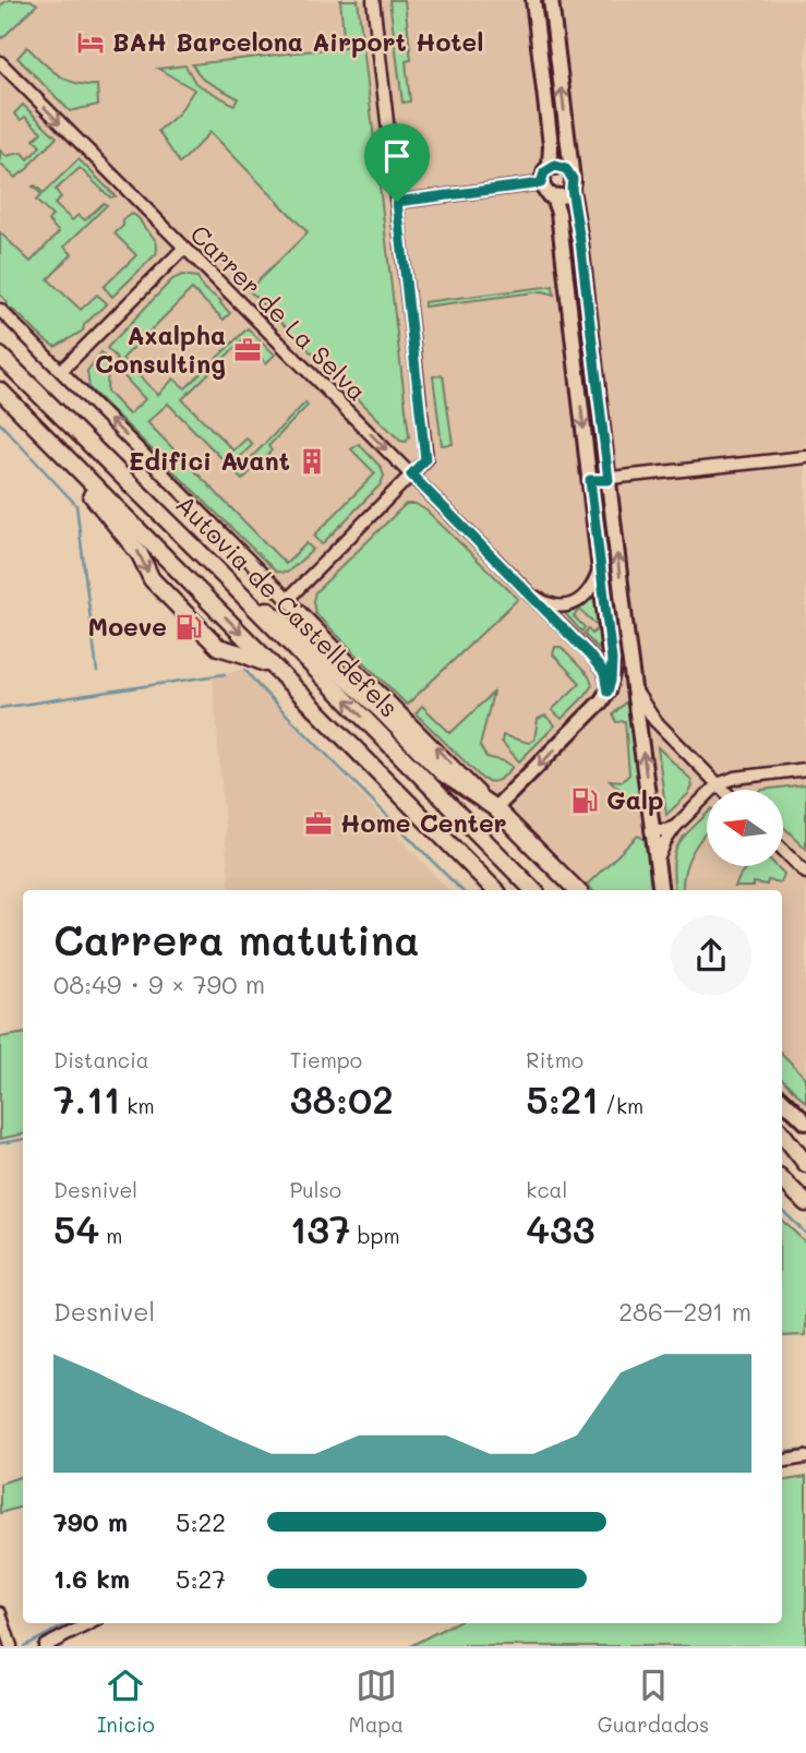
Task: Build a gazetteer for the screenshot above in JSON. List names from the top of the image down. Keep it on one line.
{"streets":{"highway":["Autovia de Castelldefels"],"street":["Carrer de La Selva"]},"one_way":["Carrer de La Selva"],"places":{"hotel":["BAH Barcelona Airport Hotel"],"office":["Axalpha Consulting","Home Center"],"building":["Edifici Avant"],"fuel station":["Moeve","Galp"]},"north":"left","page":{"heading":["Carrera matutina","08:49 · 9 × 790 m"],"stats":[["Distancia","7.11 km"],["Tiempo","38:02"],["Ritmo","5:21 /km"],["Desnivel","54 m"],["Pulso","137 bpm"],["kcal","433"]],"chart":["Desnivel","286–291 m"],"list":[{"name":"790 m","note":"5:22"},{"name":"1.6 km","note":"5:27"}],"tabs":["Inicio","Mapa","Guardados"]}}
